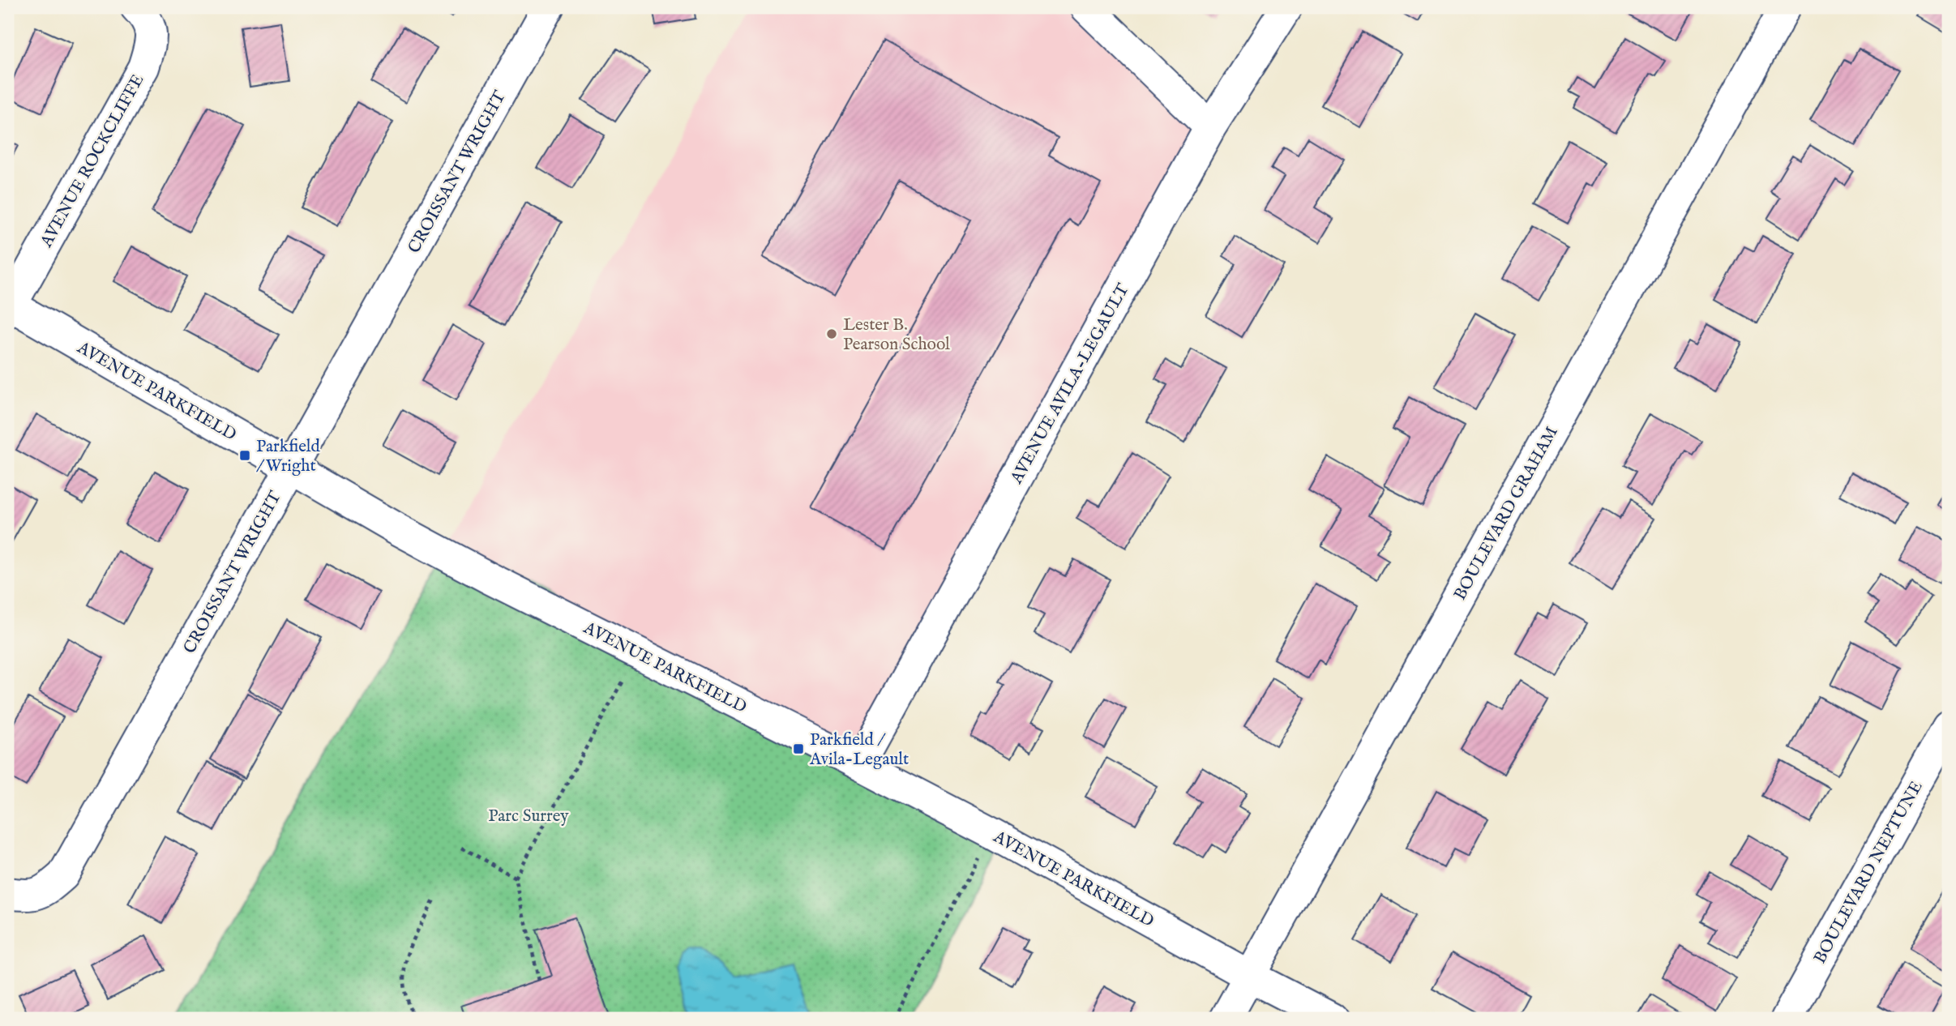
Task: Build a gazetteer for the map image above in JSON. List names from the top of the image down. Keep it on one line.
{"streets":{"street":["AVENUE ROCKCLIFFE","CROISSANT WRIGHT","AVENUE AVILA-LEGAULT","AVENUE PARKFIELD","BOULEVARD GRAHAM","BOULEVARD NEPTUNE"]},"crossings":[["AVENUE ROCKCLIFFE","AVENUE PARKFIELD"],["CROISSANT WRIGHT","AVENUE PARKFIELD"],["AVENUE AVILA-LEGAULT","AVENUE PARKFIELD"],["AVENUE PARKFIELD","BOULEVARD GRAHAM"]],"parks":["Parc Surrey"],"places":{"other":["Lester B. Pearson School"],"transit":["Parkfield / Wright","Parkfield / Avila-Legault"]}}
